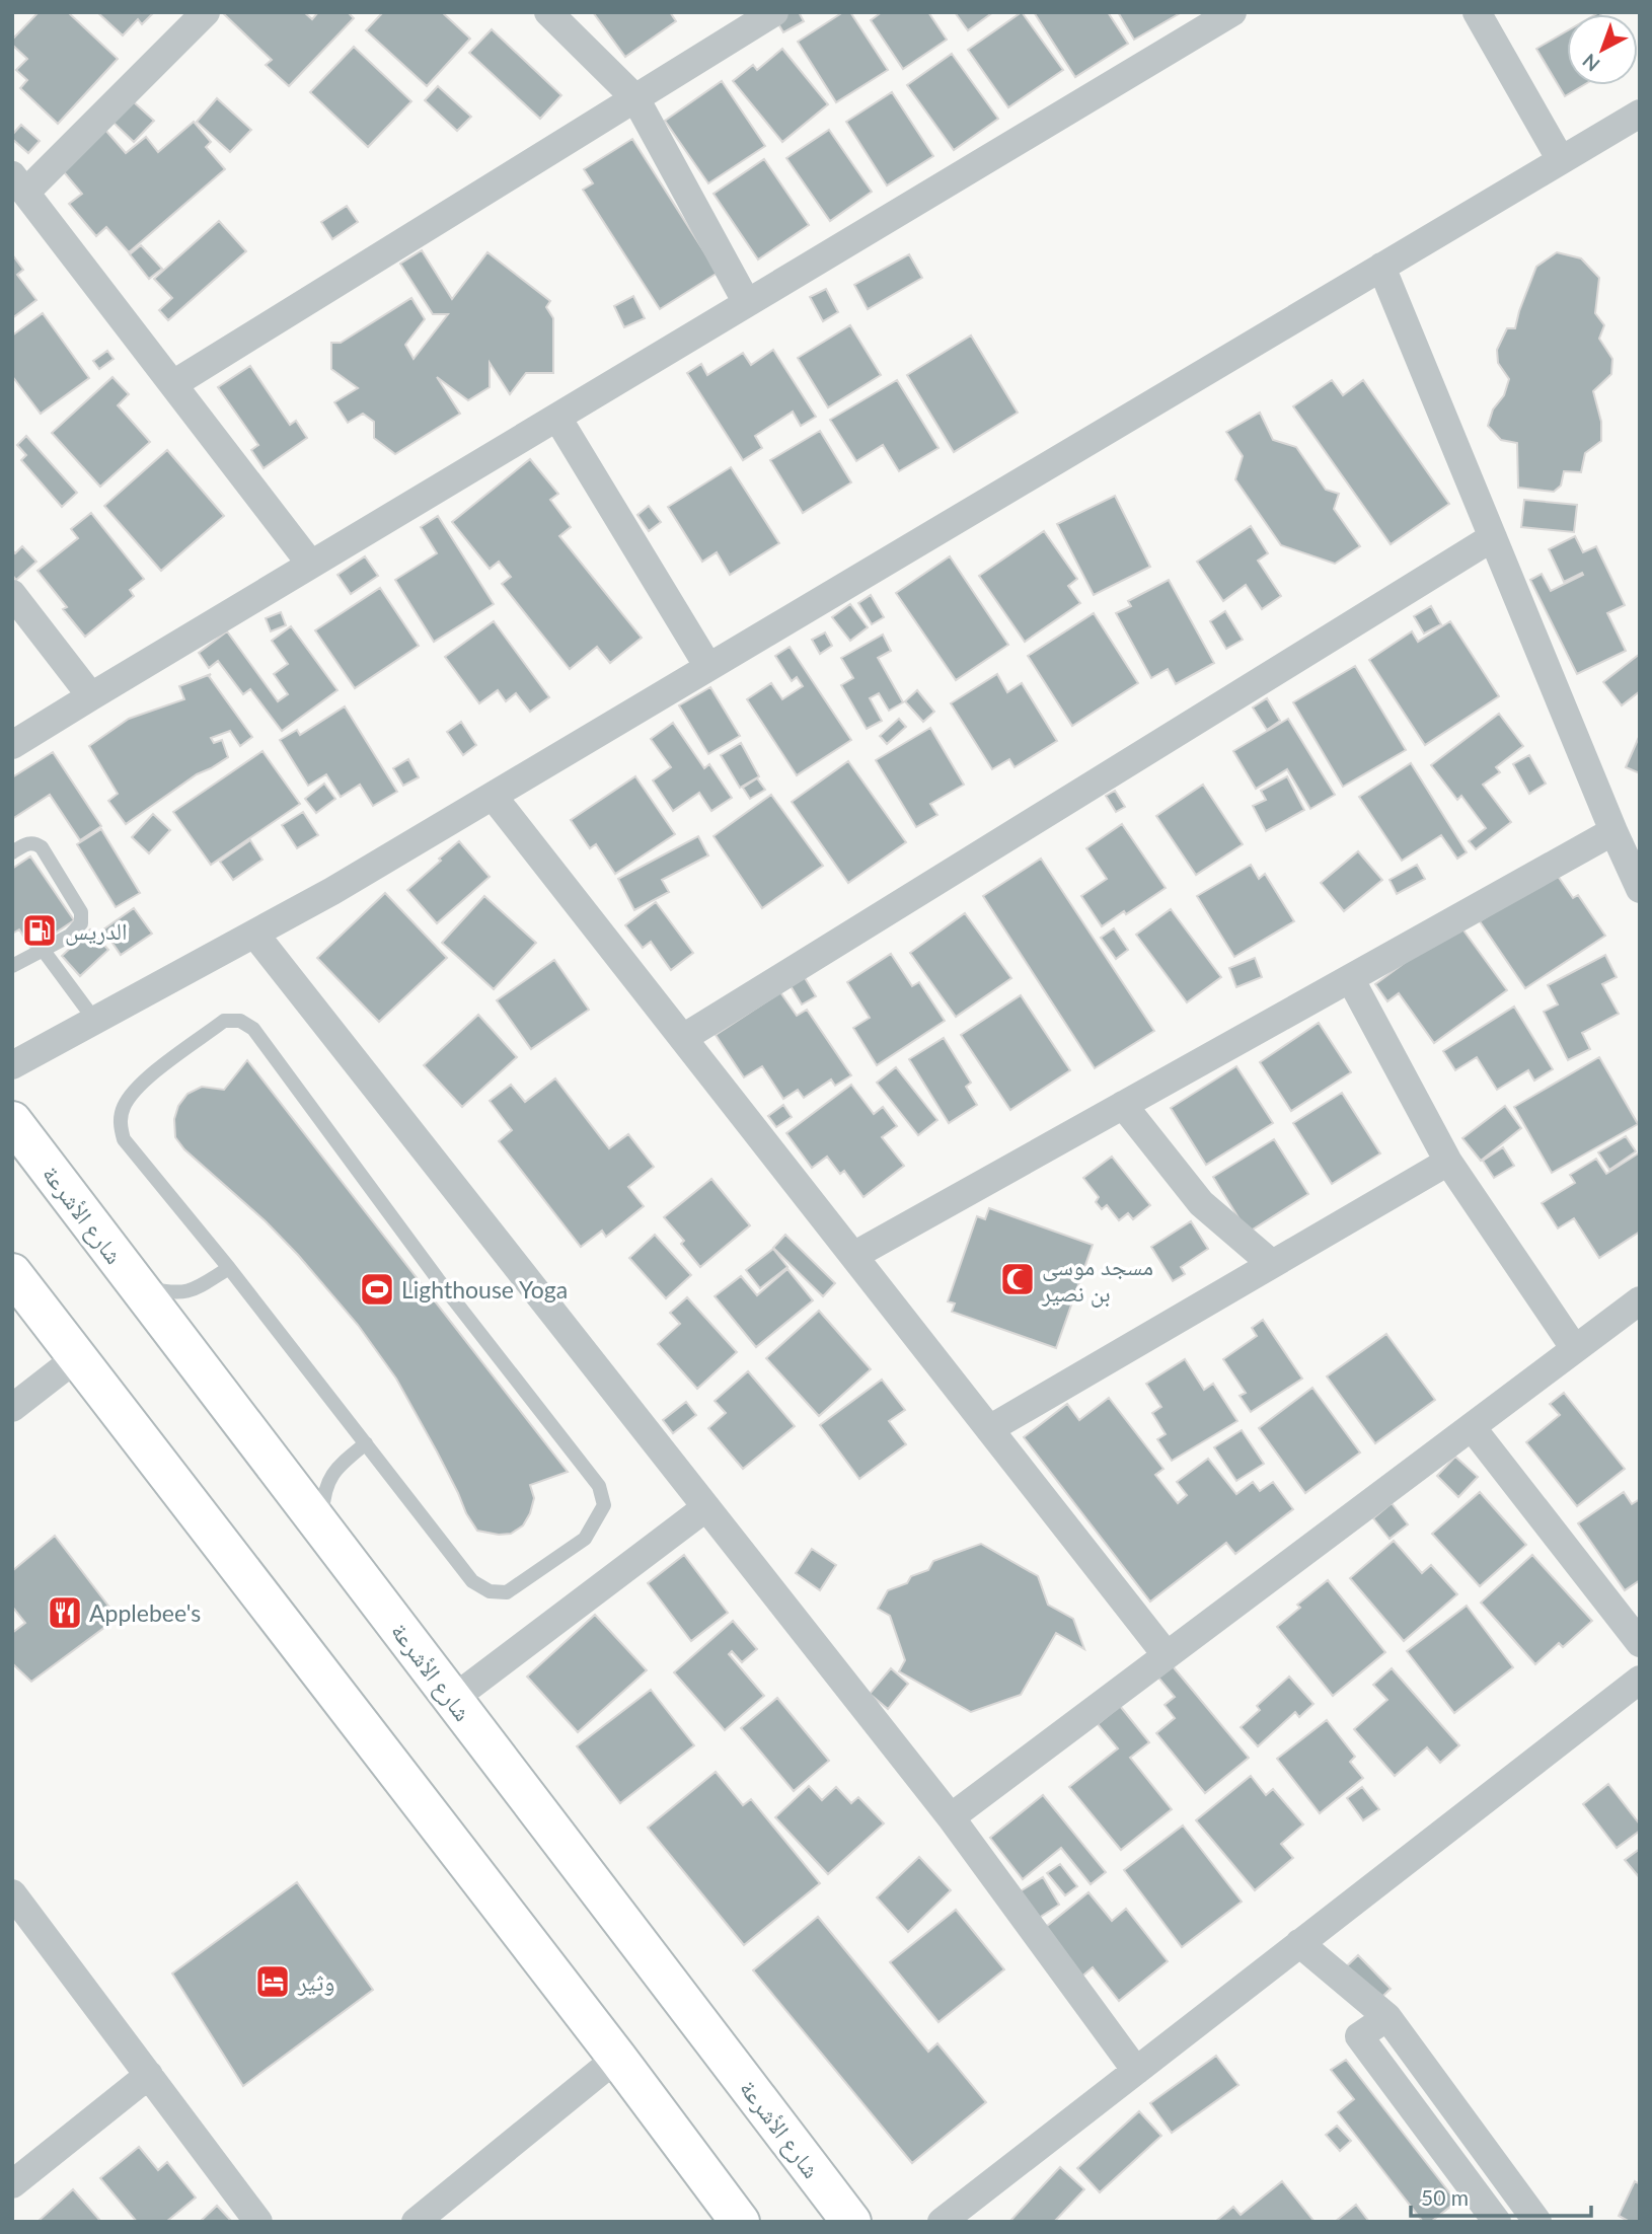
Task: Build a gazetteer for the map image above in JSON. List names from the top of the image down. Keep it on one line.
{"streets":{"street":["شارع الأشرعة"]},"places":{"fuel station":["الدريس"],"mosque":["مسجد موسى بن نصير"],"sports":["Lighthouse Yoga"],"restaurant":["Applebee's"],"hotel":["وثير"]},"scale_bar":"50 m","north":"bottom left"}
